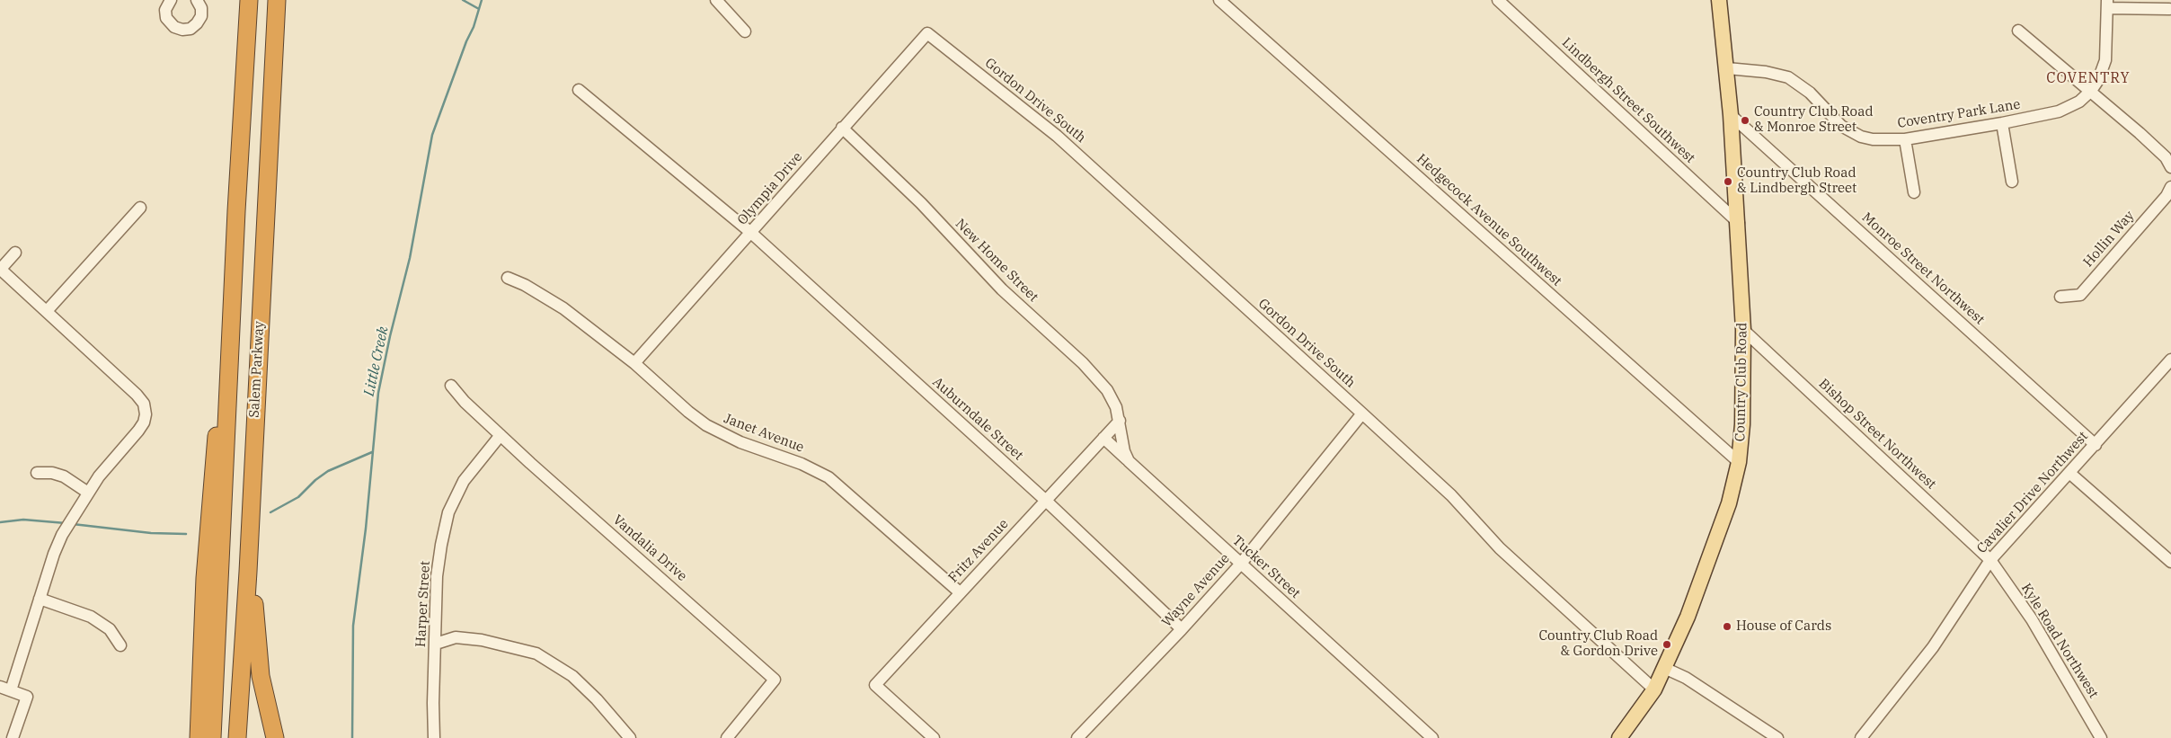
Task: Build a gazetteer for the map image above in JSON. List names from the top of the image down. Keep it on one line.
{"streets":{"highway":["Salem Parkway"],"main road":["Country Club Road"],"street":["Gordon Drive South","Lindbergh Street Southwest","Coventry Park Lane","Olympia Drive","Hedgecock Avenue Southwest","Hollin Way","New Home Street","Monroe Street Northwest","Auburndale Street","Janet Avenue","Bishop Street Northwest","Cavalier Drive Northwest","Vandalia Drive","Fritz Avenue","Tucker Street","Wayne Avenue","Harper Street","Kyle Road Northwest"]},"crossings":[["Gordon Drive South","Olympia Drive"],["Gordon Drive South","Country Club Road"],["Gordon Drive South","Wayne Avenue"],["Lindbergh Street Southwest","Country Club Road"],["Coventry Park Lane","Country Club Road"],["Olympia Drive","New Home Street"],["Olympia Drive","Auburndale Street"],["Olympia Drive","Janet Avenue"],["Hedgecock Avenue Southwest","Country Club Road"],["Monroe Street Northwest","Country Club Road"],["Monroe Street Northwest","Cavalier Drive Northwest"],["Country Club Road","Bishop Street Northwest"],["Auburndale Street","Fritz Avenue"],["Auburndale Street","Wayne Avenue"],["Janet Avenue","Fritz Avenue"],["Bishop Street Northwest","Cavalier Drive Northwest"],["Bishop Street Northwest","Kyle Road Northwest"],["Cavalier Drive Northwest","Kyle Road Northwest"],["Vandalia Drive","Harper Street"],["Fritz Avenue","Tucker Street"],["Tucker Street","Wayne Avenue"]],"districts":["COVENTRY"],"water":["Little Creek"],"places":["Country Club Road & Monroe Street","Country Club Road & Lindbergh Street","House of Cards","Country Club Road & Gordon Drive"]}
